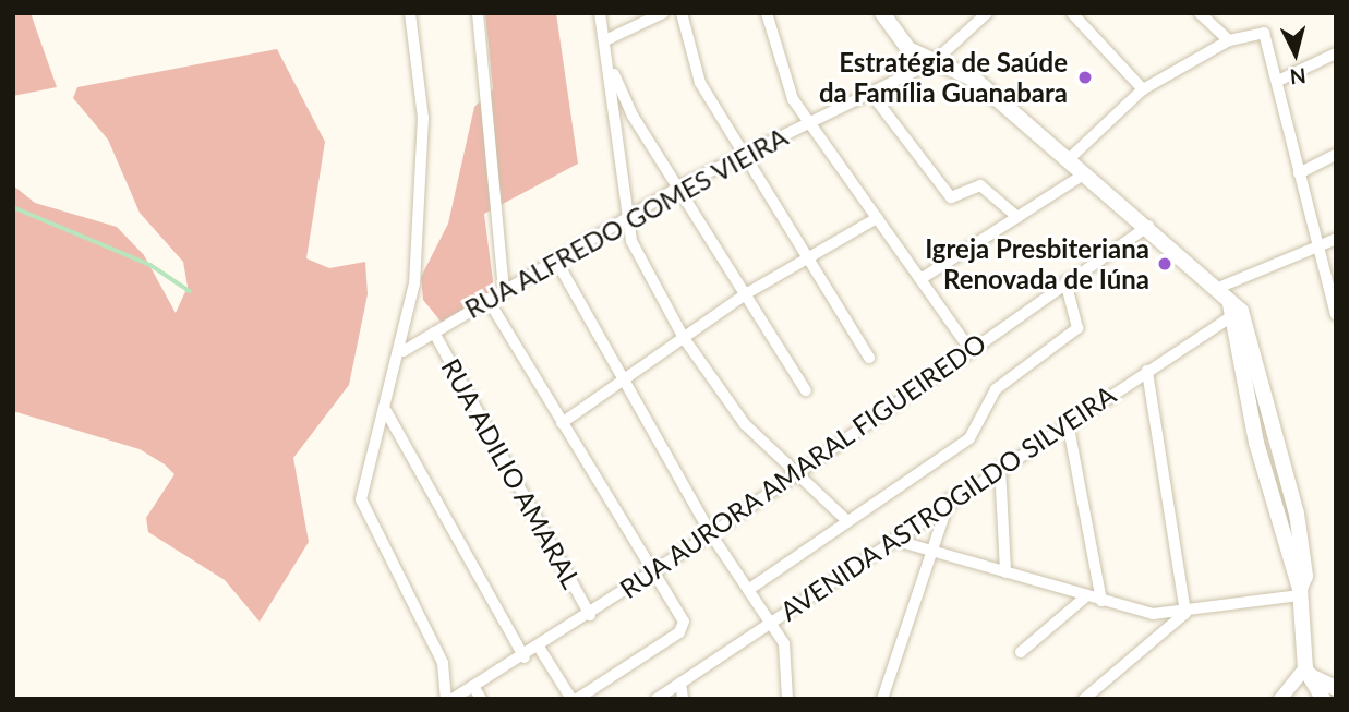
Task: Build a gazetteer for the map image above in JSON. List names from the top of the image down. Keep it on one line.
{"streets":{"street":["RUA ALFREDO GOMES VIEIRA","RUA AURORA AMARAL FIGUEIREDO","RUA ADILIO AMARAL","AVENIDA ASTROGILDO SILVEIRA"]},"crossings":[["RUA ALFREDO GOMES VIEIRA","RUA ADILIO AMARAL"],["RUA AURORA AMARAL FIGUEIREDO","RUA ADILIO AMARAL"]],"places":["Estratégia de Saúde da Família Guanabara","Igreja Presbiteriana Renovada de Iúna"],"north":"bottom"}
